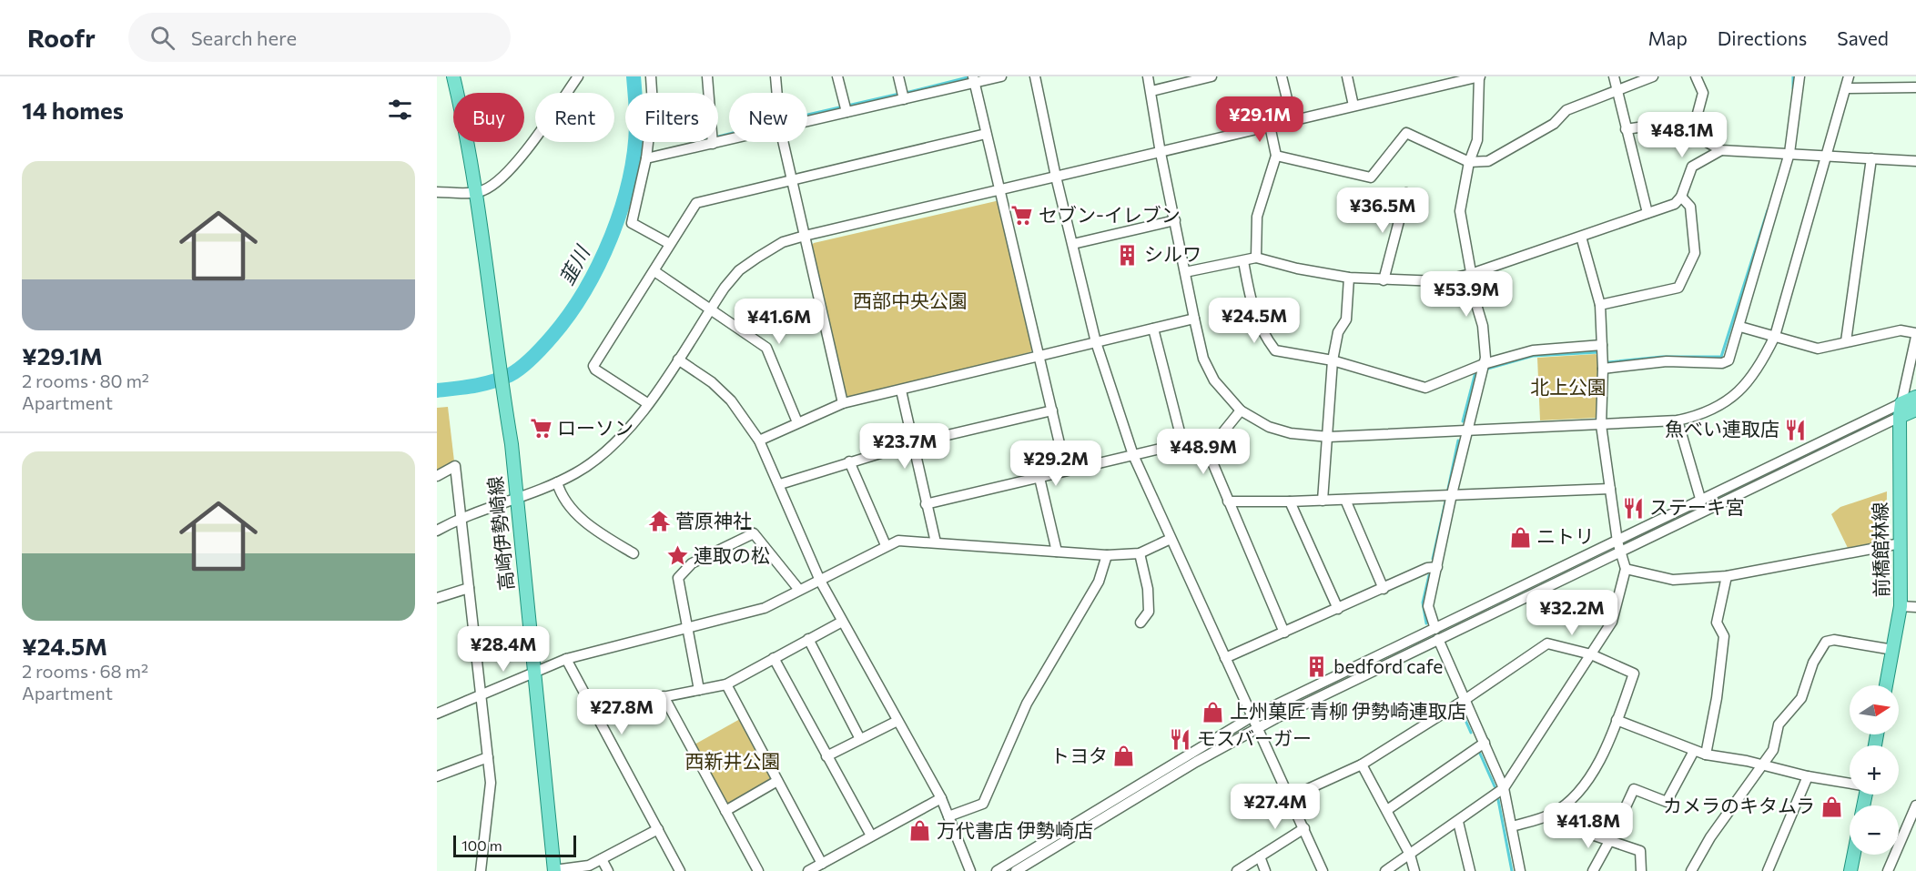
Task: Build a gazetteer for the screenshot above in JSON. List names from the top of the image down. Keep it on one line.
{"streets":{"main road":["高崎伊勢崎線","前橋館林線"]},"water":["韮川"],"parks":["西部中央公園","北上公園","西新井公園"],"places":{"supermarket":["セブン-イレブン","ローソン"],"building":["シルワ","bedford cafe"],"restaurant":["魚べい連取店","ステーキ宮","モスバーガー"],"temple":["菅原神社"],"shop":["ニトリ","上州菓匠 青柳 伊勢崎連取店","トヨタ","カメラのキタムラ","万代書店 伊勢崎店"],"place":["連取の松"]},"scale_bar":"100 m","north":"right","page":{"header":"Roofr","search":"Search here","nav":["Map","Directions","Saved"],"heading":"14 homes","chip":["Buy","Rent","Filters","New"],"price":["¥29.1M","¥48.1M","¥36.5M","¥53.9M","¥24.5M","¥41.6M","¥23.7M","¥48.9M","¥29.2M","¥32.2M","¥28.4M","¥27.8M","¥27.4M","¥41.8M"],"list":[{"name":"¥29.1M","note":"2 rooms · 80 m² · Apartment"},{"name":"¥24.5M","note":"2 rooms · 68 m² · Apartment"}],"map_buttons":["+","−"],"scale":"100 m"}}
